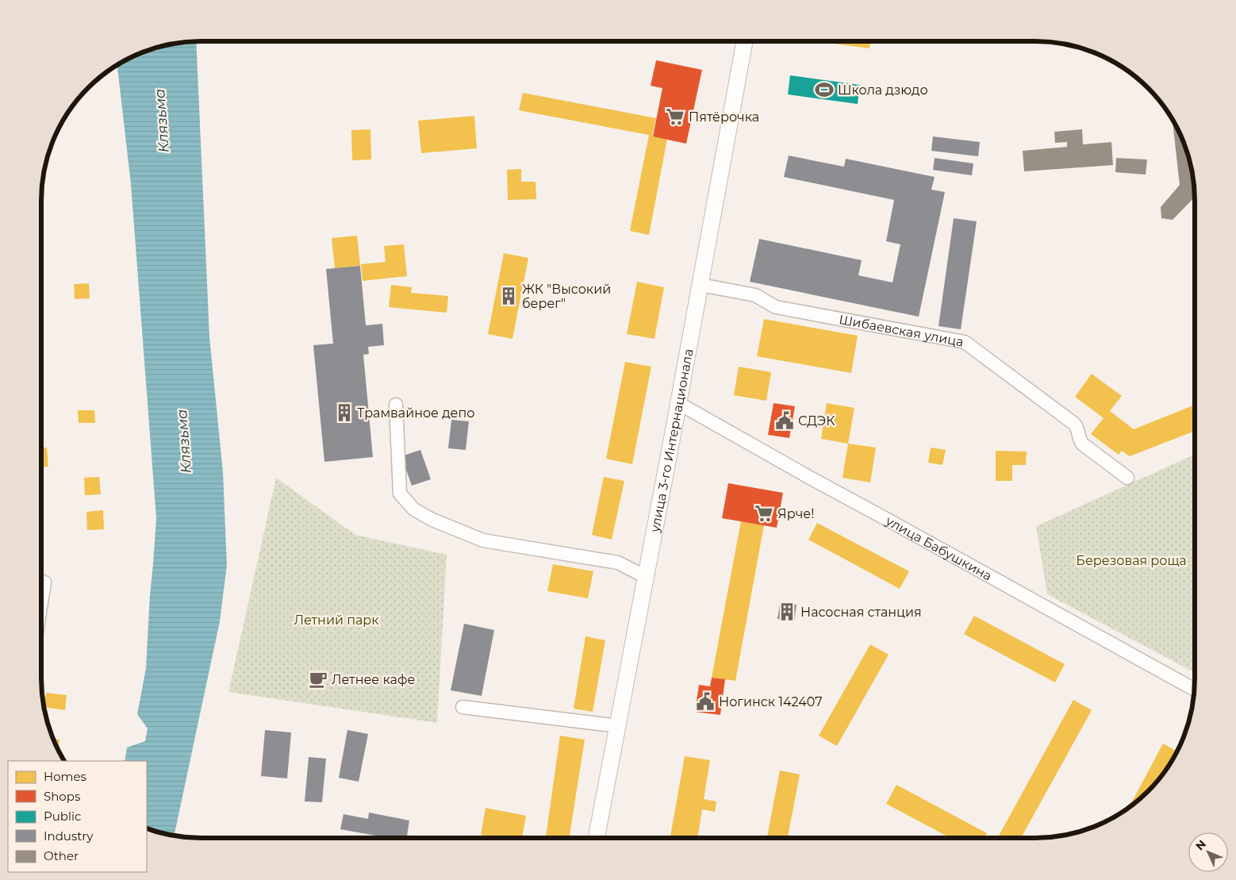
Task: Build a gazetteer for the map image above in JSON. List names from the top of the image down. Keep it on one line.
{"streets":{"main road":["улица 3-го Интернационала"],"street":["Шибаевская улица","улица Бабушкина"]},"crossings":[["Шибаевская улица","улица 3-го Интернационала"],["улица 3-го Интернационала","улица Бабушкина"]],"water":["Клязьма"],"parks":["Березовая роща","Летний парк"],"places":{"sports":["Школа дзюдо"],"supermarket":["Пятёрочка","Ярче!"],"building":["ЖК \"Высокий берег\"","Трамвайное депо","Насосная станция"],"public building":["СДЭК","Ногинск 142407"],"cafe":["Летнее кафе"]},"legend":["Homes","Shops","Public","Industry","Other"],"north":"top left"}
